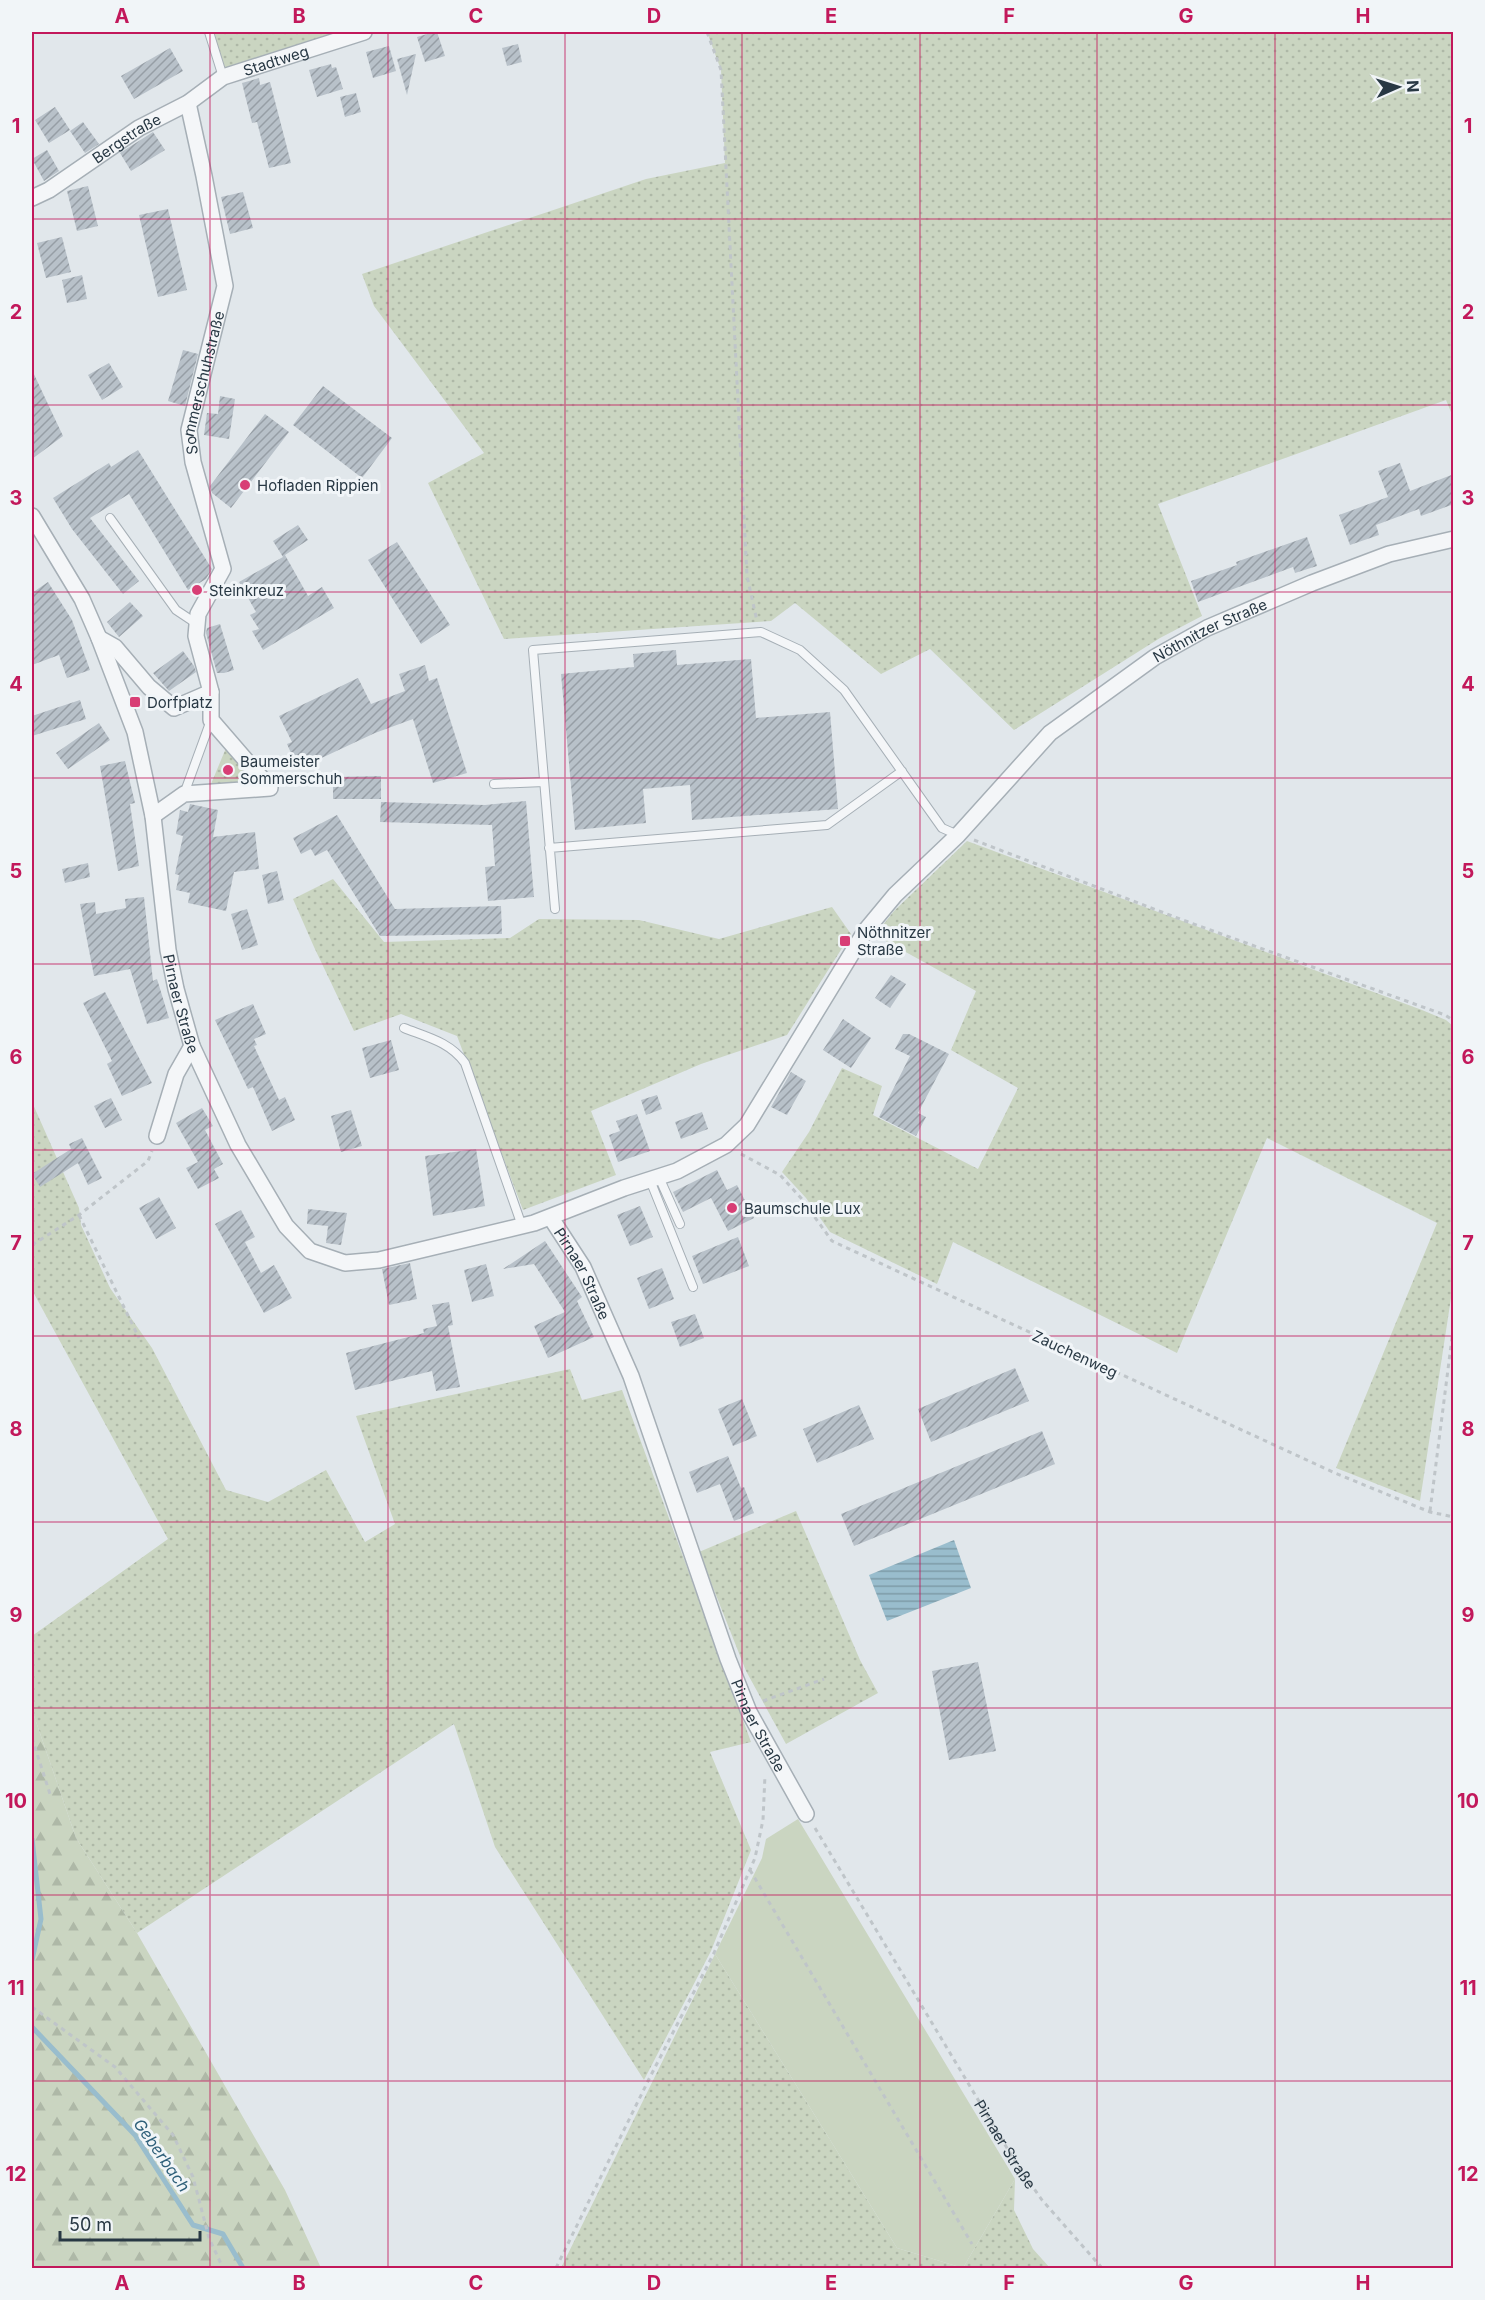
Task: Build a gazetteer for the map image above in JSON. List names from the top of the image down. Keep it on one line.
{"streets":{"street":["Stadtweg","Bergstraße","Sommerschuhstraße","Nöthnitzer Straße","Pirnaer Straße"],"path":["Zauchenweg"]},"crossings":[["Stadtweg","Bergstraße"],["Bergstraße","Sommerschuhstraße"],["Nöthnitzer Straße","Pirnaer Straße"],["Nöthnitzer Straße","Zauchenweg"]],"water":["Geberbach"],"places":{"other":["Hofladen Rippien","Steinkreuz","Baumeister Sommerschuh","Baumschule Lux"],"transit":["Dorfplatz","Nöthnitzer Straße"]},"scale_bar":"50 m","north":"right","grid":{"columns":["A","B","C","D","E","F","G","H"],"rows":["1","2","3","4","5","6","7","8","9","10","11","12"]}}
